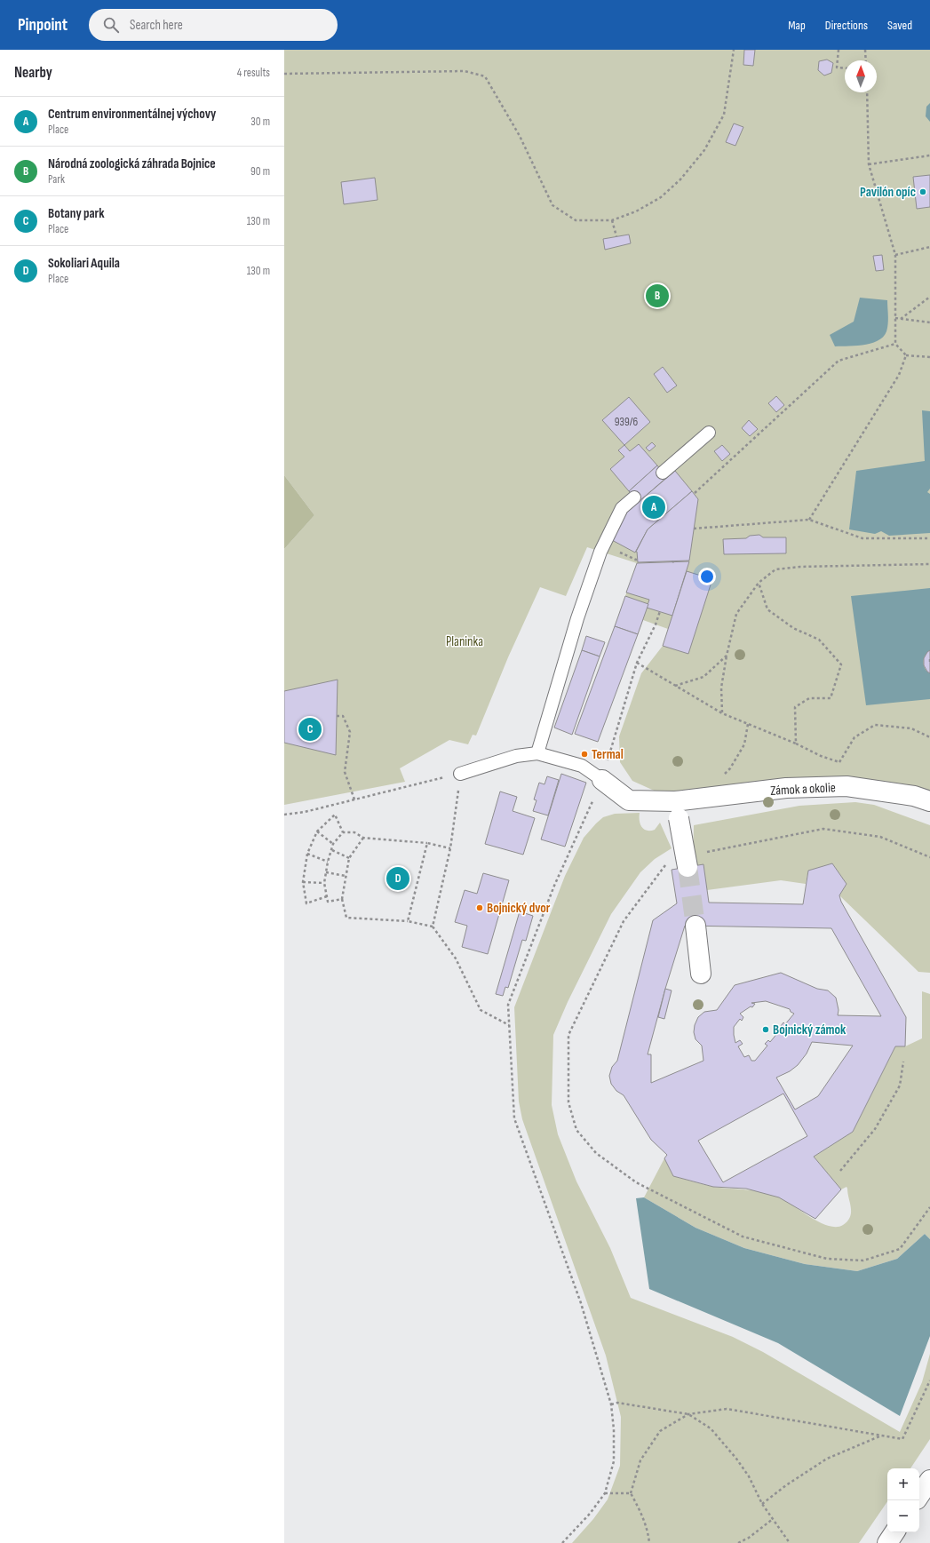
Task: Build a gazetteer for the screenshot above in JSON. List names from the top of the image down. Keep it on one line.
{"streets":{"street":["Zámok a okolie"]},"parks":["Planinka"],"places":["Pavilón opíc","Termal","Bojnický dvor","Bojnický zámok"],"house_numbers":["939/6"],"north":"top","page":{"header":"Pinpoint","search":"Search here","nav":["Map","Directions","Saved"],"heading":["Nearby","4 results"],"list":[{"mark":"A","name":"Centrum environmentálnej výchovy","note":"Place","value":"30 m"},{"mark":"B","name":"Národná zoologická záhrada Bojnice","note":"Park","value":"90 m"},{"mark":"C","name":"Botany park","note":"Place","value":"130 m"},{"mark":"D","name":"Sokoliari Aquila","note":"Place","value":"130 m"}],"pins":["B","A","C","D"],"map_buttons":["+","−"]}}
